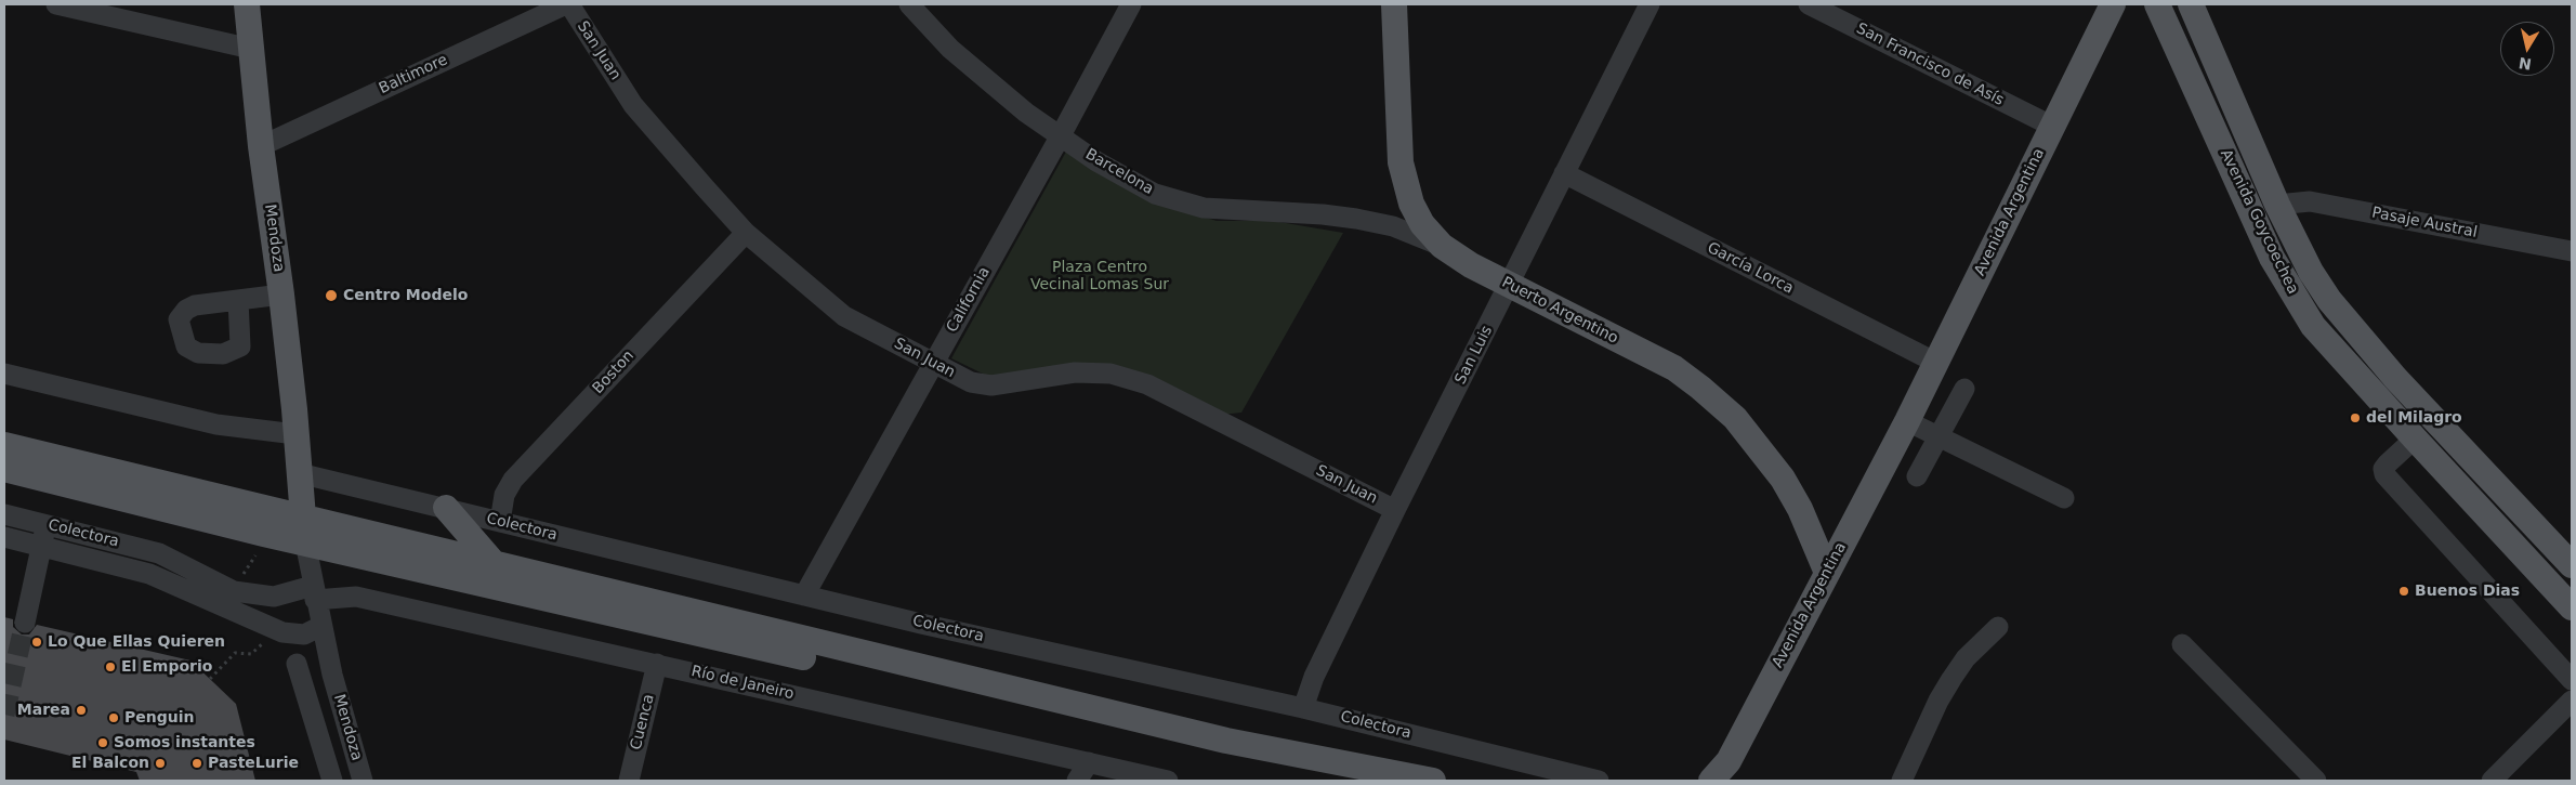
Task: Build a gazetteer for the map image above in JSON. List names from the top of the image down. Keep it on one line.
{"streets":{"main road":["Avenida Argentina","Avenida Goycoechea","Mendoza","Puerto Argentino"],"street":["San Juan","San Francisco de Asís","Baltimore","Barcelona","Pasaje Austral","García Lorca","California","San Luis","Boston","Colectora","Río de Janeiro","Cuenca"]},"crossings":[["San Juan","Baltimore"],["San Juan","California"],["San Juan","San Luis"],["San Juan","Boston"],["San Francisco de Asís","Avenida Argentina"],["Baltimore","Mendoza"],["Barcelona","California"],["Barcelona","Puerto Argentino"],["Avenida Argentina","García Lorca"],["Avenida Argentina","Puerto Argentino"],["Avenida Goycoechea","Pasaje Austral"],["Mendoza","Colectora"],["Mendoza","Río de Janeiro"],["García Lorca","San Luis"],["California","Colectora"],["Puerto Argentino","San Luis"],["San Luis","Colectora"],["Boston","Colectora"],["Colectora","Río de Janeiro"],["Río de Janeiro","Cuenca"]],"parks":["Plaza Centro Vecinal Lomas Sur"],"places":["Centro Modelo","del Milagro","Buenos Dias","Lo Que Ellas Quieren","El Emporio","Marea","Penguin","Somos instantes","El Balcon","PasteLurie"],"north":"bottom"}
